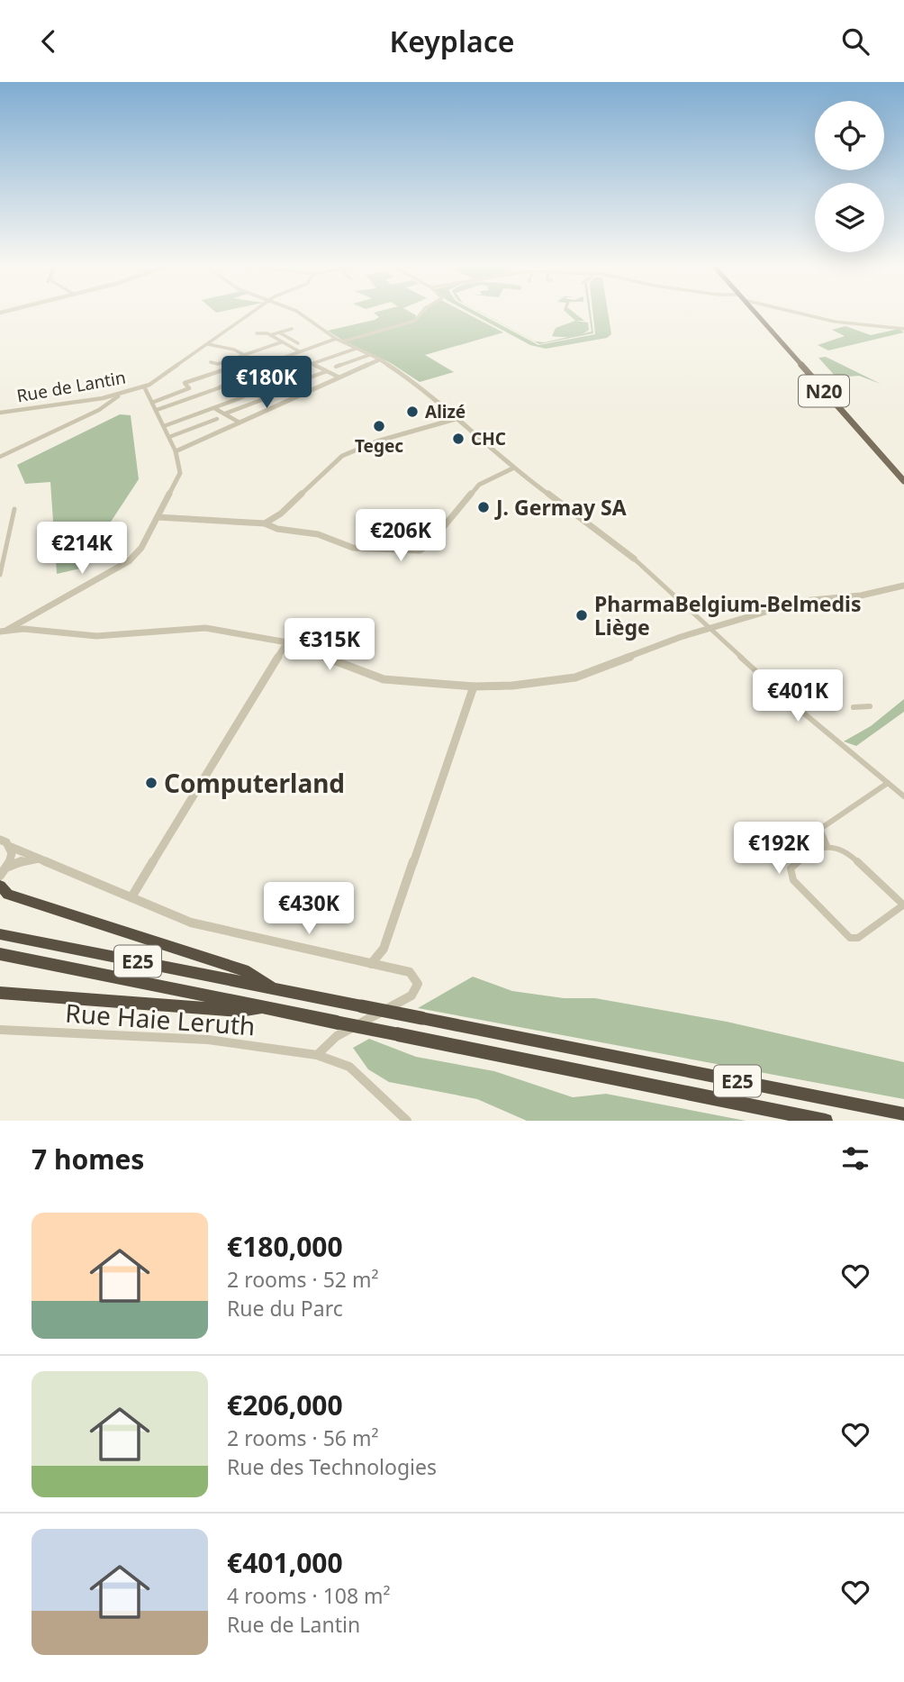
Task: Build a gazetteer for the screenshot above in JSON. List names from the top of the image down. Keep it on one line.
{"streets":{"highway":["E25"],"main road":["N20"],"street":["Rue de Lantin","Rue Haie Leruth"]},"places":["Alizé","Tegec","CHC","J. Germay SA","PharmaBelgium-Belmedis Liège","Computerland"],"page":{"header":"Keyplace","price":["€180K","€206K","€214K","€315K","€401K","€192K","€430K"],"heading":"7 homes","list":[{"name":"€180,000","note":"2 rooms · 52 m² · Rue du Parc"},{"name":"€206,000","note":"2 rooms · 56 m² · Rue des Technologies"},{"name":"€401,000","note":"4 rooms · 108 m² · Rue de Lantin"}]}}
